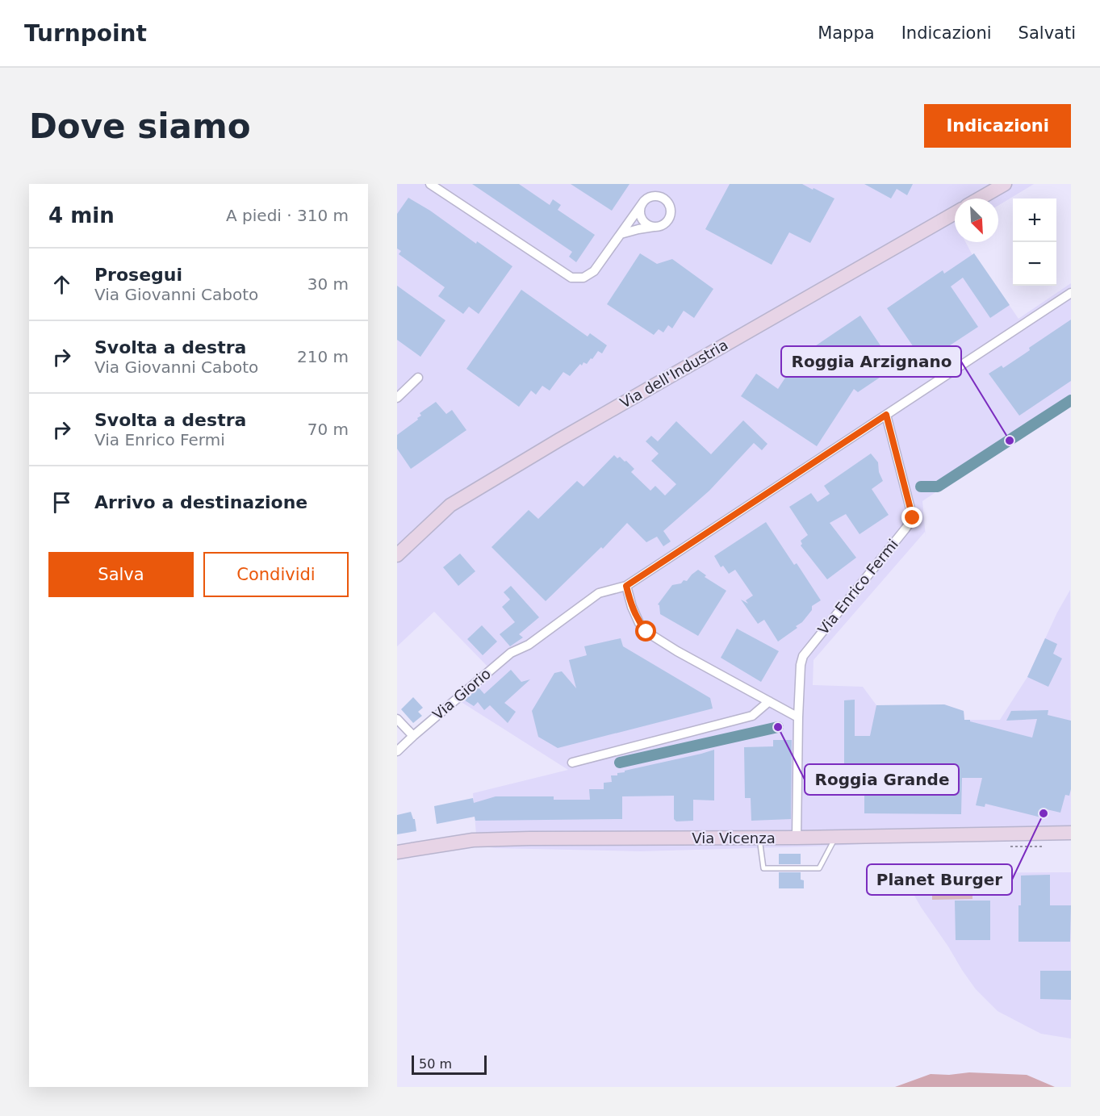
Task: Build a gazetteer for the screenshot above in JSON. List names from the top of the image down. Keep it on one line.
{"streets":{"main road":["Via dell'Industria","Via Vicenza"],"street":["Via Enrico Fermi","Via Giorio"]},"crossings":[["Via Enrico Fermi","Via Giorio"],["Via Enrico Fermi","Via Vicenza"]],"places":["Roggia Arzignano","Roggia Grande","Planet Burger"],"scale_bar":"50 m","north":"bottom right","page":{"header":"Turnpoint","nav":["Mappa","Indicazioni","Salvati"],"buttons":["Indicazioni",["Salva","Condividi"]],"title":"Dove siamo","heading":["4 min","A piedi · 310 m"],"map_buttons":["+","−"],"list":[["Prosegui","Via Giovanni Caboto","30 m"],["Svolta a destra","Via Giovanni Caboto","210 m"],["Svolta a destra","Via Enrico Fermi","70 m"],"Arrivo a destinazione"],"scale":"50 m"}}
